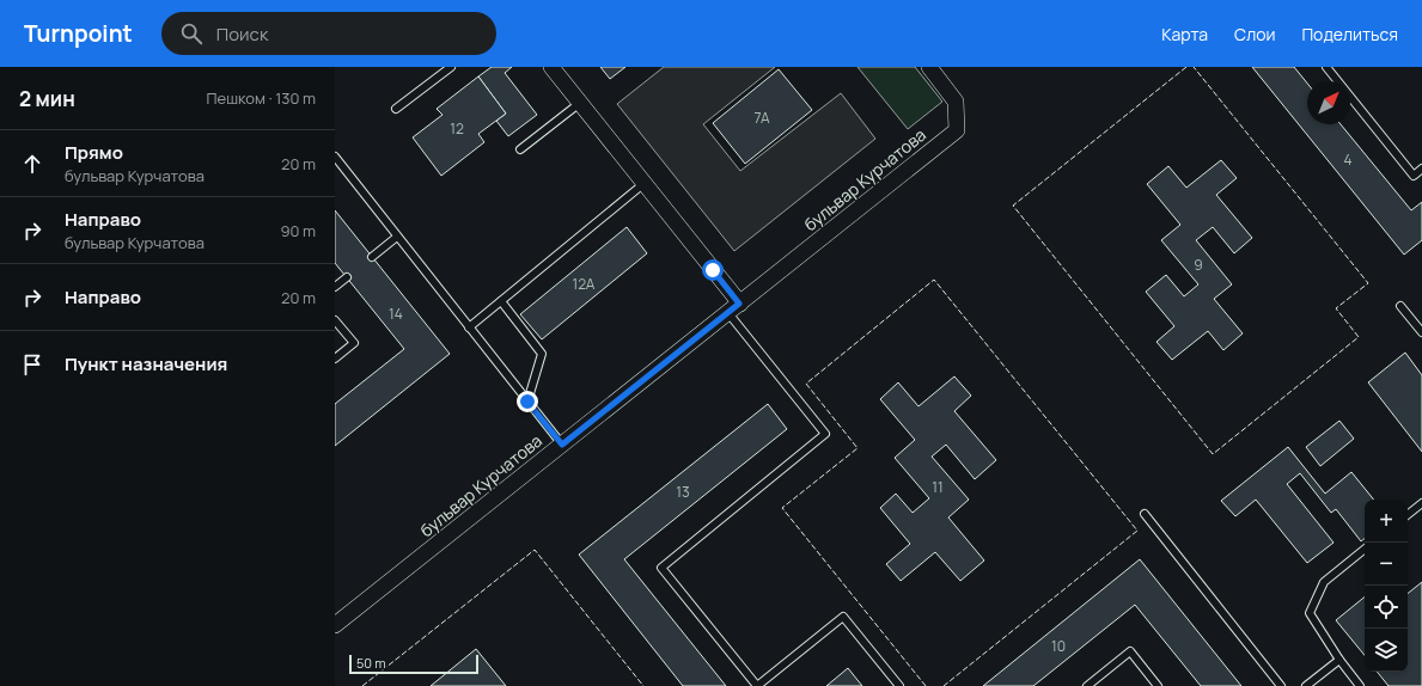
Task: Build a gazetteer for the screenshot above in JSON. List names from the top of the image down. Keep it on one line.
{"streets":{"street":["бульвар Курчатова"]},"house_numbers":["7А","12","4","9","12А","14","11","13","10"],"scale_bar":"50 m","north":"top right","page":{"header":"Turnpoint","search":"Поиск","nav":["Карта","Слои","Поделиться"],"heading":["2 мин","Пешком · 130 m"],"list":[["Прямо","бульвар Курчатова","20 m"],["Направо","бульвар Курчатова","90 m"],["Направо","20 m"],"Пункт назначения"],"map_buttons":["+","−"],"scale":"50 m"}}
